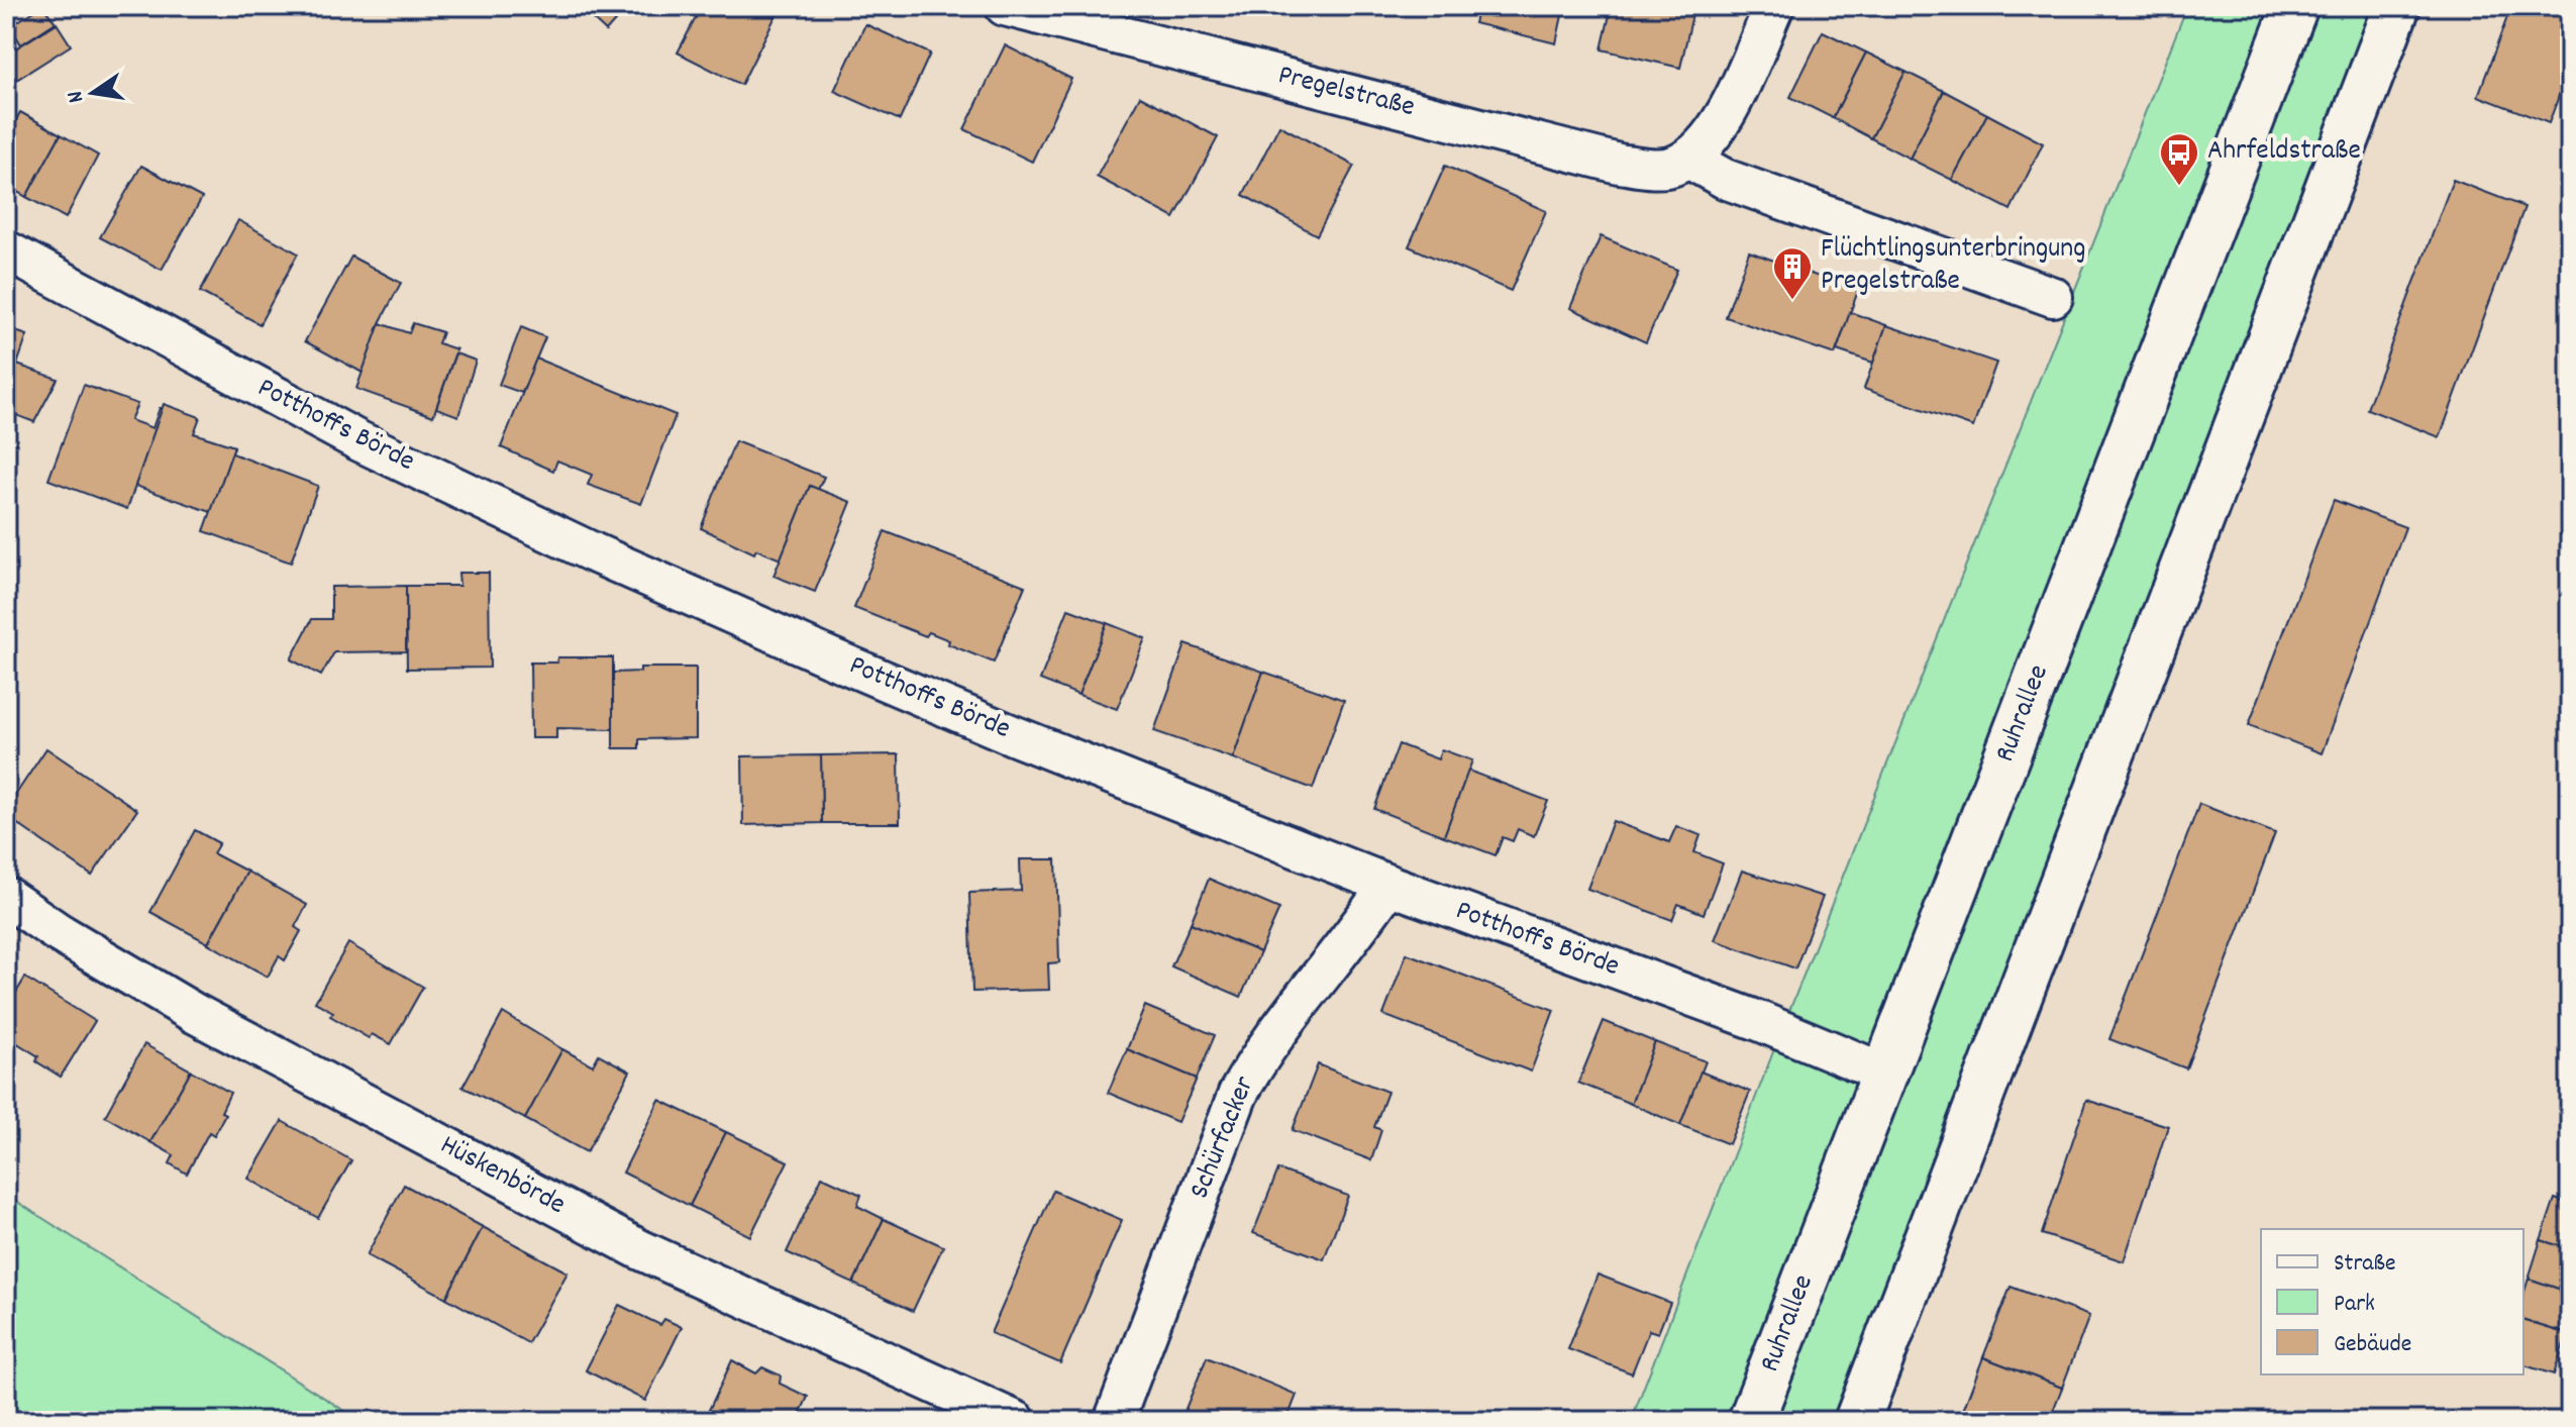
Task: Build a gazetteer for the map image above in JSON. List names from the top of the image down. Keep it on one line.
{"streets":{"main road":["Ruhrallee"],"street":["Pregelstraße","Potthoffs Börde","Schürfacker","Hüskenbörde"]},"crossings":[["Potthoffs Börde","Ruhrallee"],["Potthoffs Börde","Schürfacker"]],"places":{"bus stop":["Ahrfeldstraße"],"building":["Flüchtlingsunterbringung Pregelstraße"]},"legend":["Straße","Park","Gebäude"],"north":"left"}
